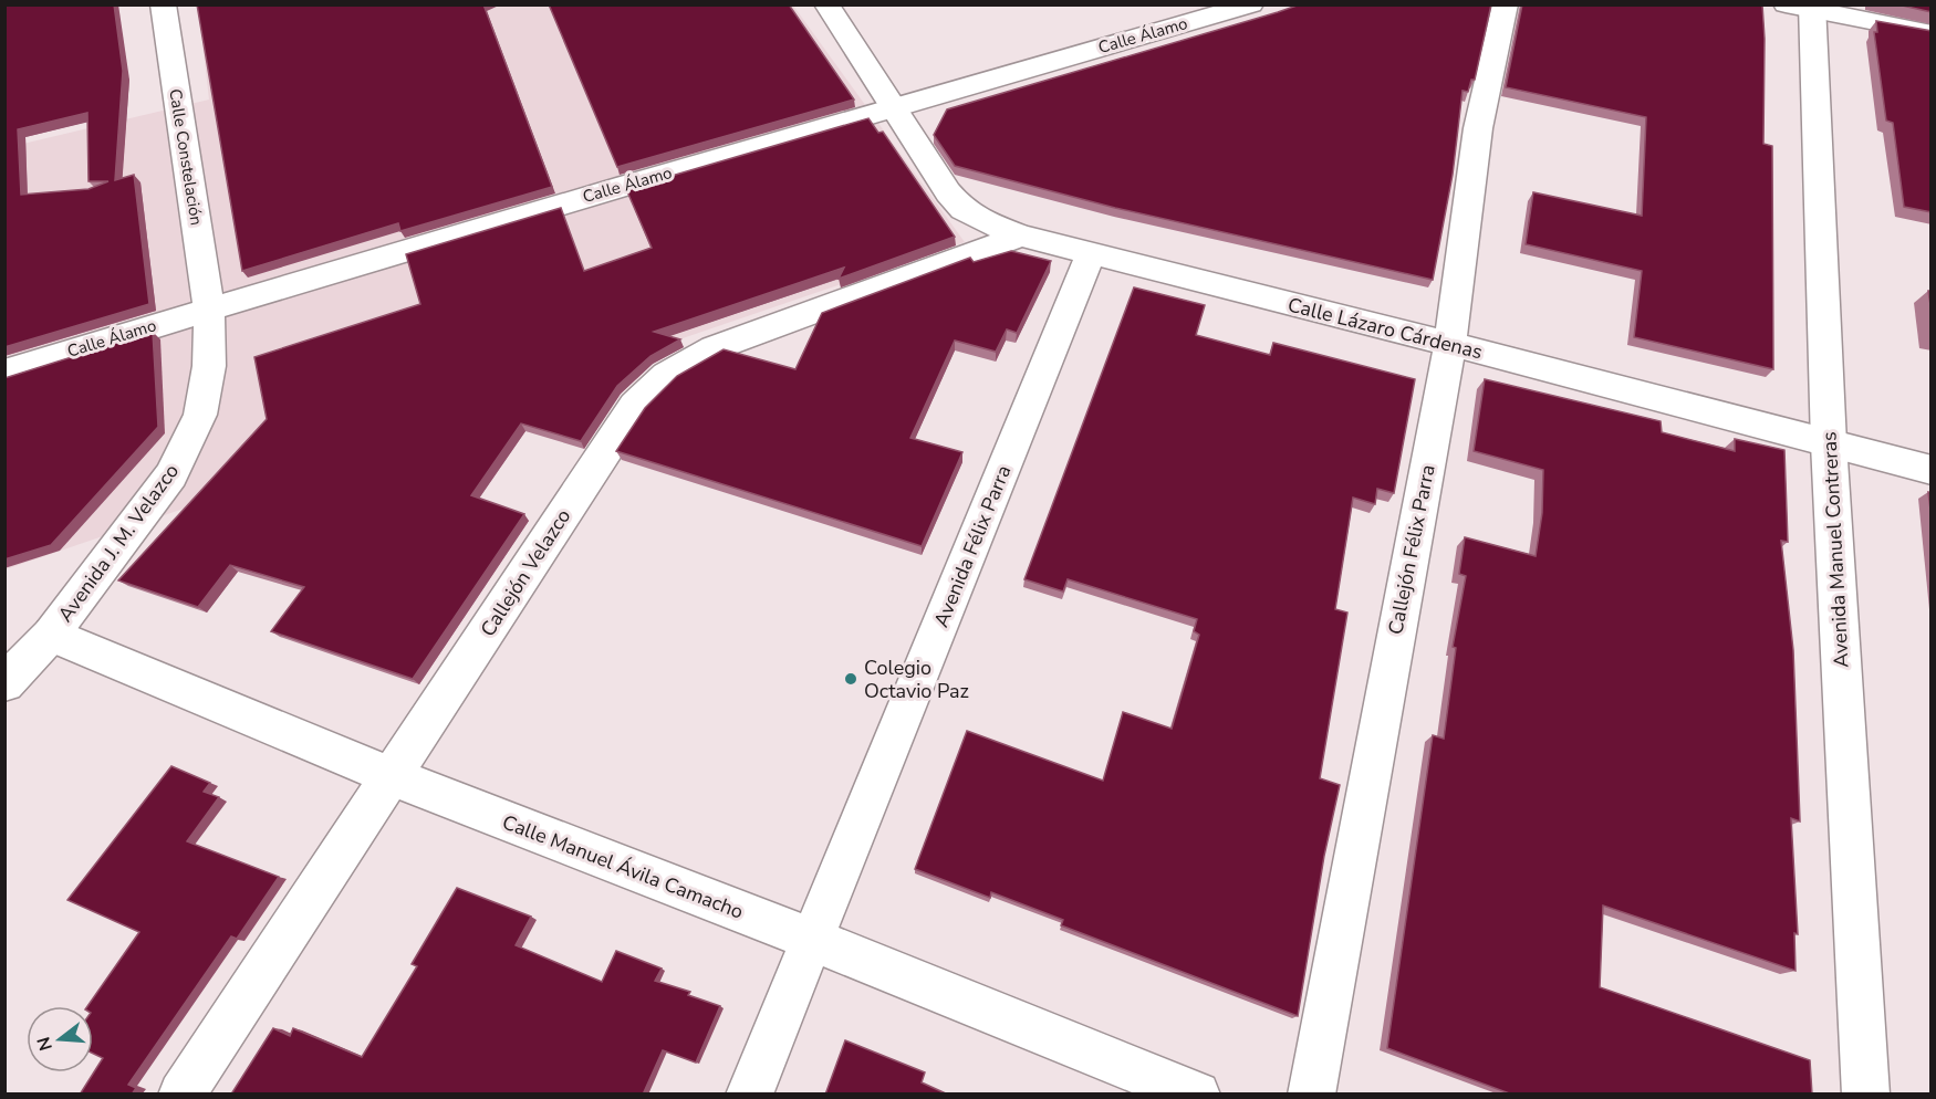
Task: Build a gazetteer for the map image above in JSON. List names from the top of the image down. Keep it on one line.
{"streets":{"street":["Calle Álamo","Calle Constelación","Calle Lázaro Cárdenas","Avenida J. M. Velazco","Avenida Félix Parra","Callejón Félix Parra","Avenida Manuel Contreras","Callejón Velazco","Calle Manuel Ávila Camacho"]},"crossings":[["Calle Álamo","Calle Constelación"],["Calle Álamo","Calle Lázaro Cárdenas"],["Calle Álamo","Avenida J. M. Velazco"],["Calle Constelación","Avenida J. M. Velazco"],["Calle Lázaro Cárdenas","Avenida Félix Parra"],["Calle Lázaro Cárdenas","Callejón Félix Parra"],["Calle Lázaro Cárdenas","Avenida Manuel Contreras"],["Calle Lázaro Cárdenas","Callejón Velazco"],["Avenida J. M. Velazco","Calle Manuel Ávila Camacho"],["Avenida Félix Parra","Calle Manuel Ávila Camacho"],["Callejón Velazco","Calle Manuel Ávila Camacho"]],"places":["Colegio Octavio Paz"],"north":"left"}
